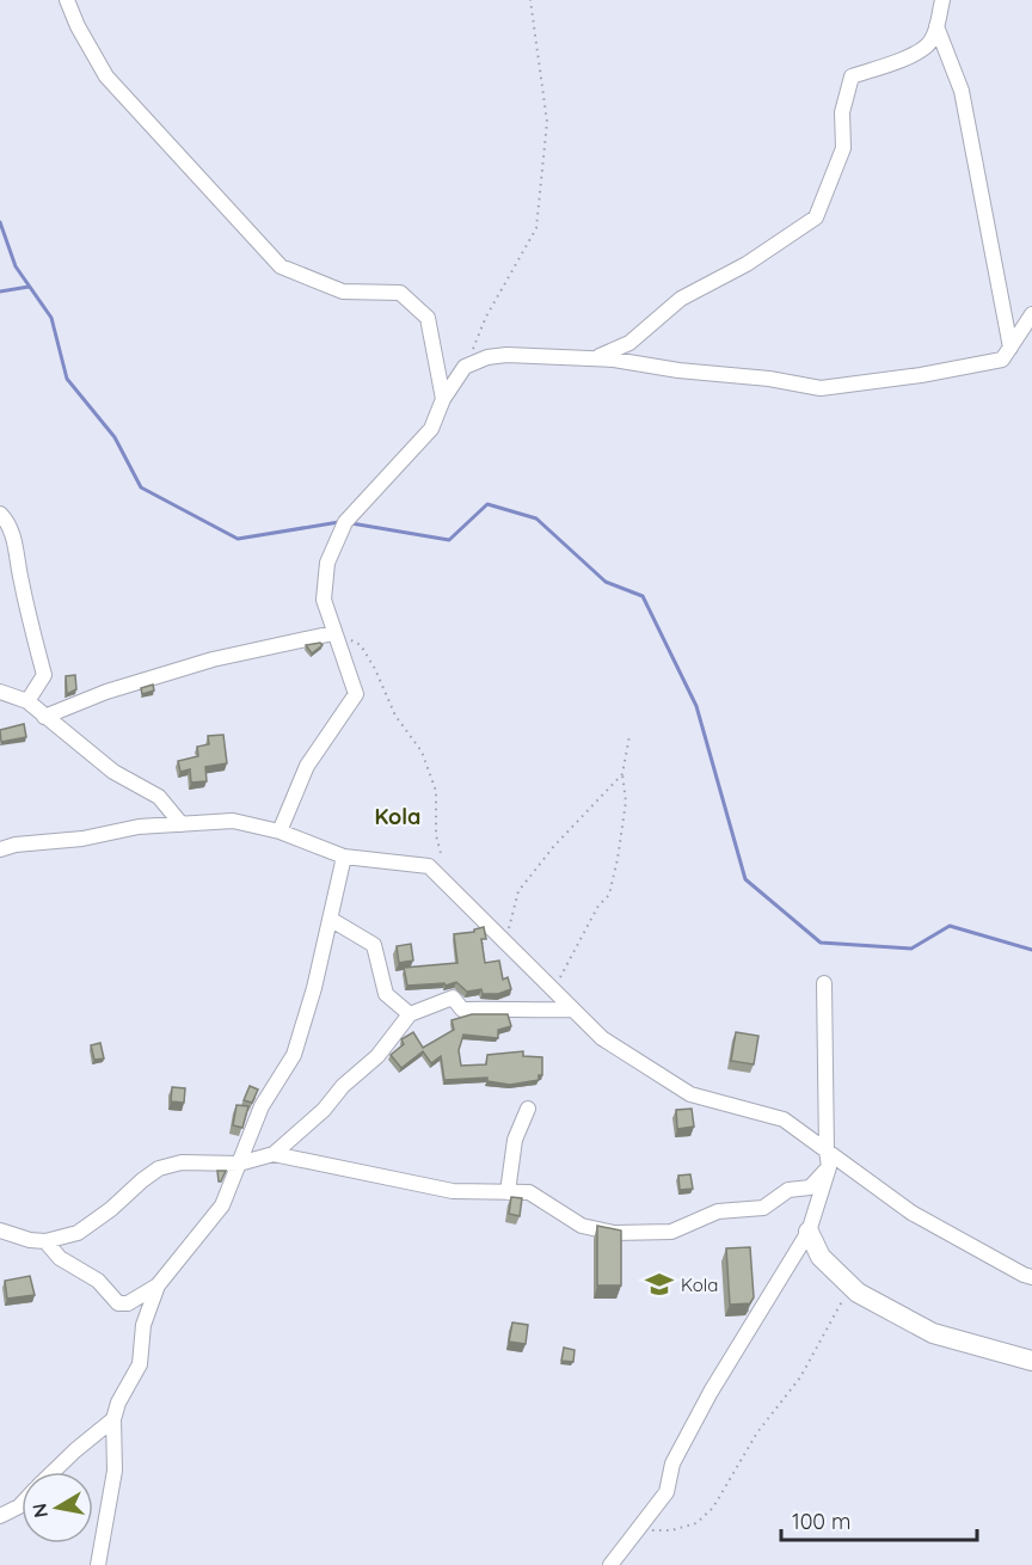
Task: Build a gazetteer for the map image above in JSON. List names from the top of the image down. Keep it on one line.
{"districts":["Kola"],"places":{"school or university":["Kola"]},"scale_bar":"100 m","north":"left"}
